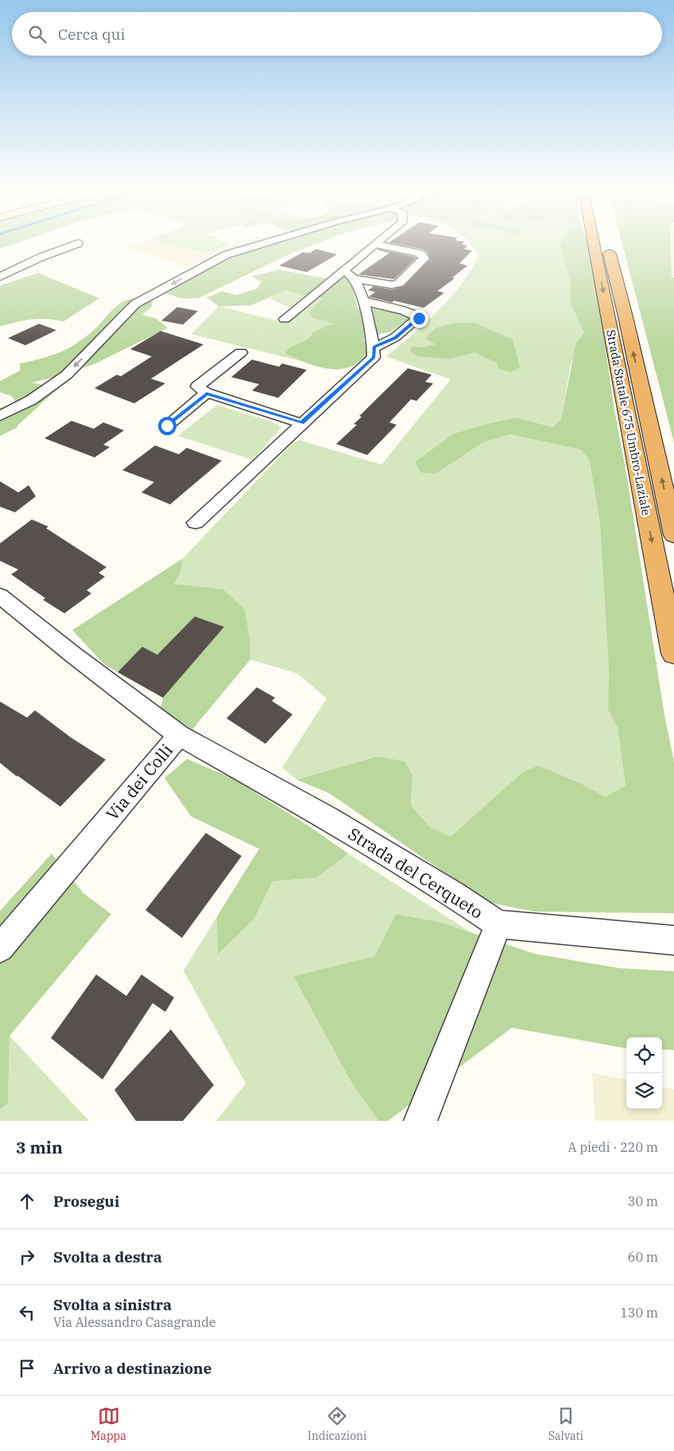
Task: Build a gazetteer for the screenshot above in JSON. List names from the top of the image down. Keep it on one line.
{"streets":{"highway":["Strada Statale 675 Umbro-Laziale"],"street":["Via dei Colli","Strada del Cerqueto"]},"crossings":[["Via dei Colli","Strada del Cerqueto"]],"page":{"search":"Cerca qui","heading":["3 min","A piedi · 220 m"],"list":[["Prosegui","30 m"],["Svolta a destra","60 m"],["Svolta a sinistra","Via Alessandro Casagrande","130 m"],"Arrivo a destinazione"],"nav":["Mappa","Indicazioni","Salvati"]}}
